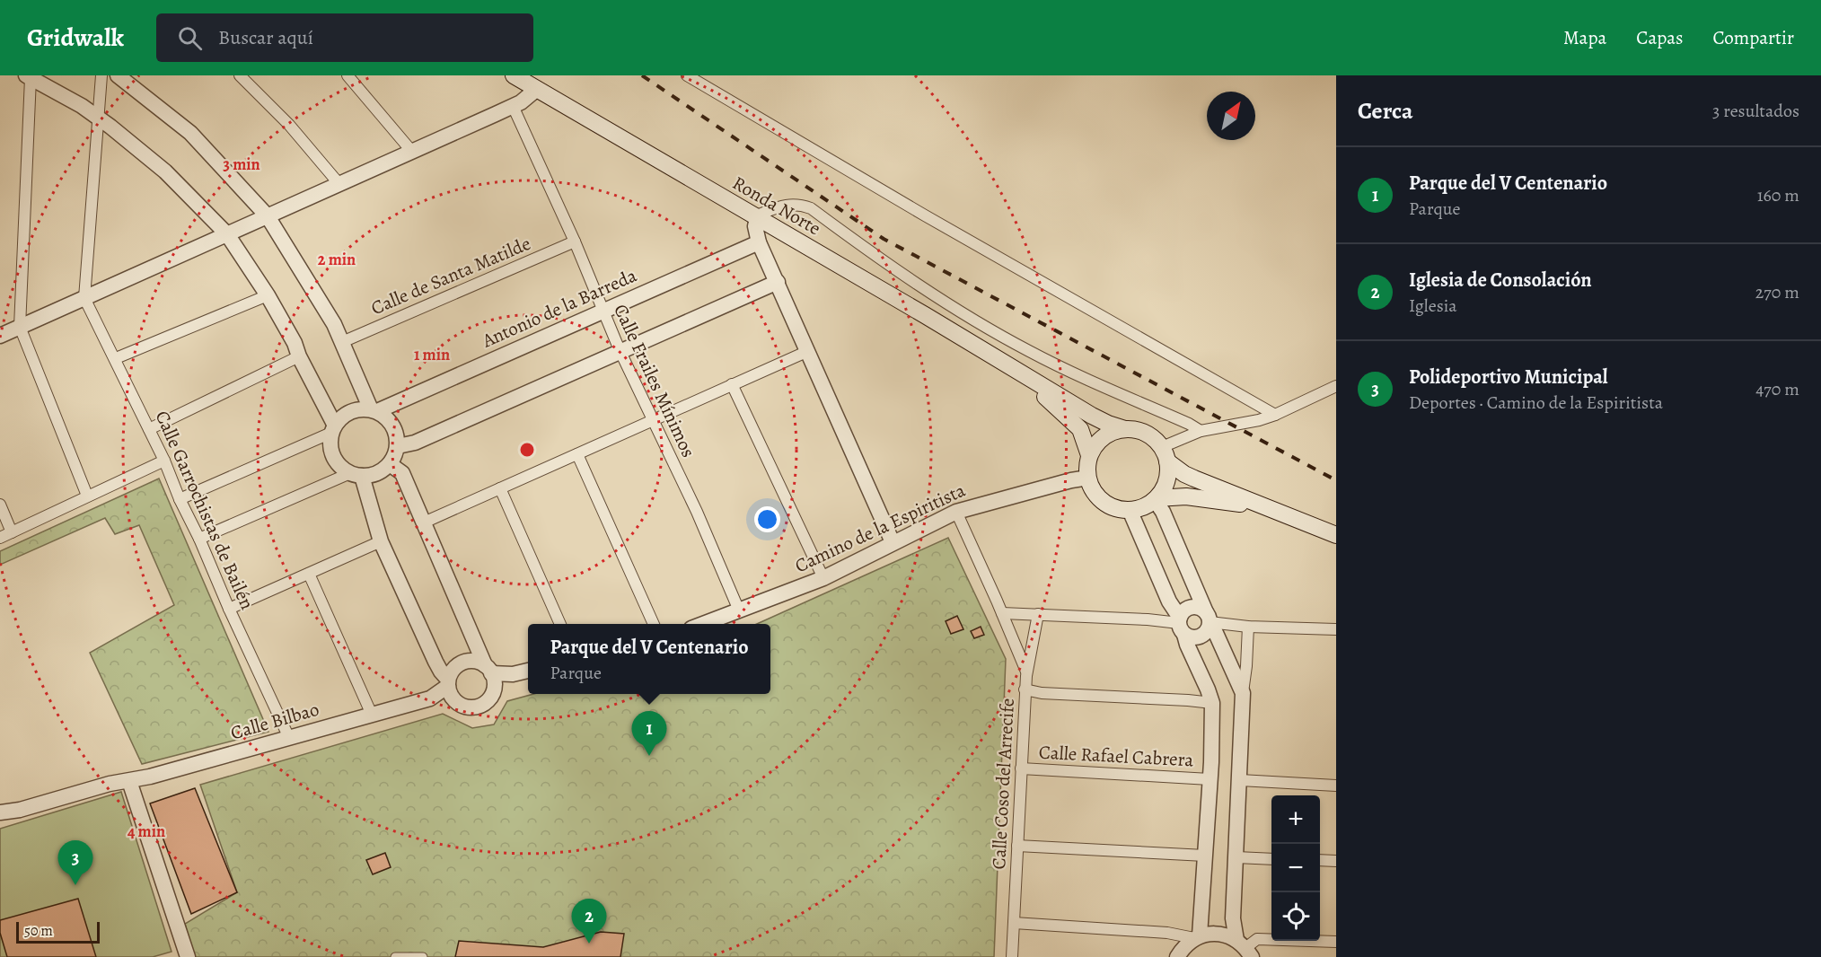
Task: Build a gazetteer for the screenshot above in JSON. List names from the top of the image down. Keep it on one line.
{"streets":{"main road":["Ronda Norte"],"street":["Calle de Santa Matilde","Antonio de la Barreda","Calle Frailes Mínimos","Calle Garrochistas de Bailén","Camino de la Espiritista","Calle Bilbao","Calle Rafael Cabrera","Calle Coso del Arrecife"]},"crossings":[["Ronda Norte","Camino de la Espiritista"],["Calle de Santa Matilde","Calle Frailes Mínimos"],["Antonio de la Barreda","Calle Frailes Mínimos"],["Calle Frailes Mínimos","Camino de la Espiritista"],["Calle Garrochistas de Bailén","Calle Bilbao"],["Calle Rafael Cabrera","Calle Coso del Arrecife"]],"scale_bar":"50 m","north":"top right","page":{"header":"Gridwalk","search":"Buscar aquí","nav":["Mapa","Capas","Compartir"],"heading":["Cerca","3 resultados"],"list":[{"mark":"1","name":"Parque del V Centenario","note":"Parque","value":"160 m"},{"mark":"2","name":"Iglesia de Consolación","note":"Iglesia","value":"270 m"},{"mark":"3","name":"Polideportivo Municipal","note":"Deportes · Camino de la Espiritista","value":"470 m"}],"popup":["Parque del V Centenario","Parque"],"pins":["1","3","2"],"map_buttons":["+","−"],"scale":"50 m"},"rings":["3 min","2 min","1 min","4 min"]}
